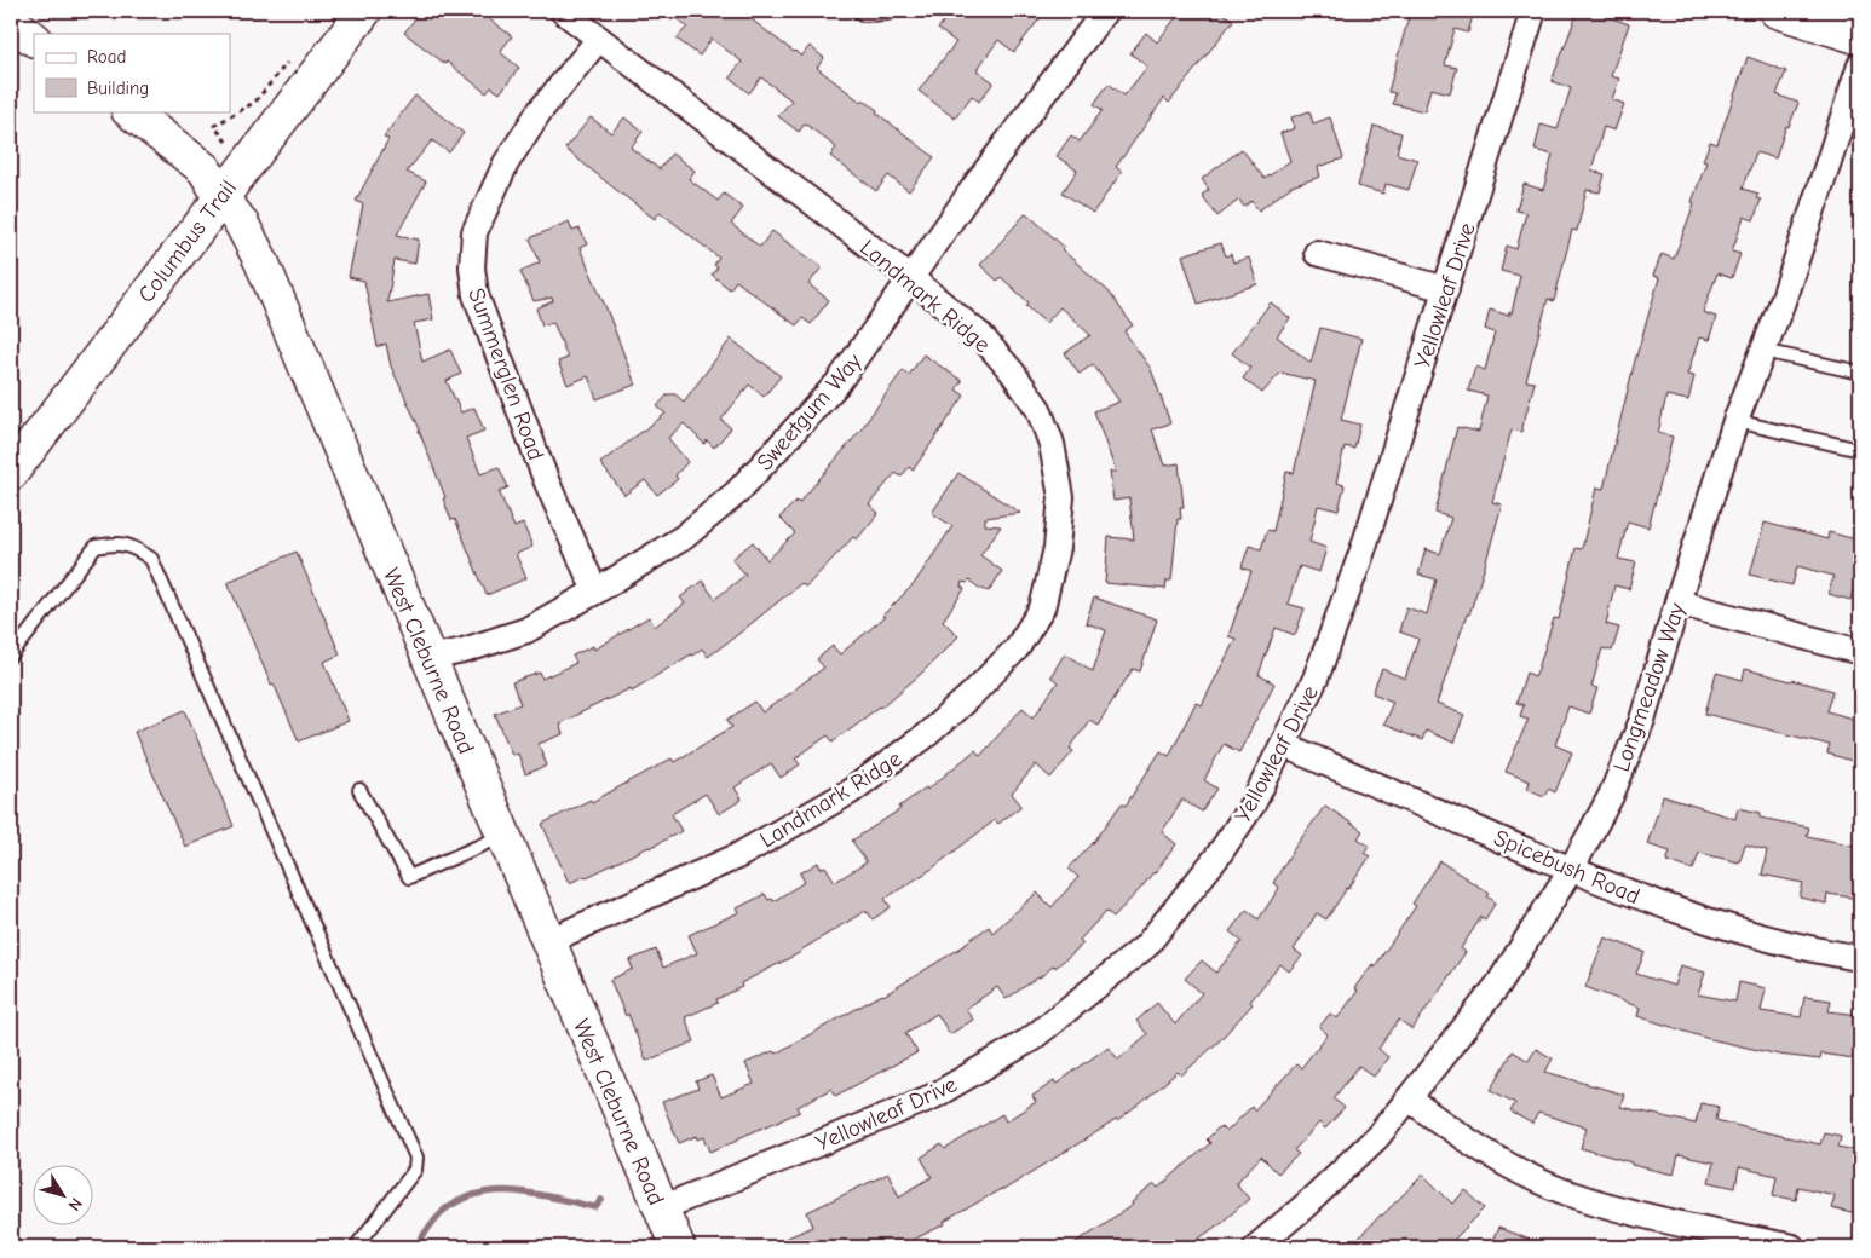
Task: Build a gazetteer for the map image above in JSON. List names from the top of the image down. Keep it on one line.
{"streets":{"street":["Columbus Trail","Landmark Ridge","Yellowleaf Drive","Summerglen Road","Sweetgum Way","West Cleburne Road","Longmeadow Way","Spicebush Road"]},"crossings":[["Columbus Trail","West Cleburne Road"],["Landmark Ridge","Summerglen Road"],["Landmark Ridge","Sweetgum Way"],["Landmark Ridge","West Cleburne Road"],["Yellowleaf Drive","West Cleburne Road"],["Yellowleaf Drive","Spicebush Road"],["Summerglen Road","Sweetgum Way"],["Sweetgum Way","West Cleburne Road"],["Longmeadow Way","Spicebush Road"]],"legend":["Road","Building"],"north":"bottom right"}
